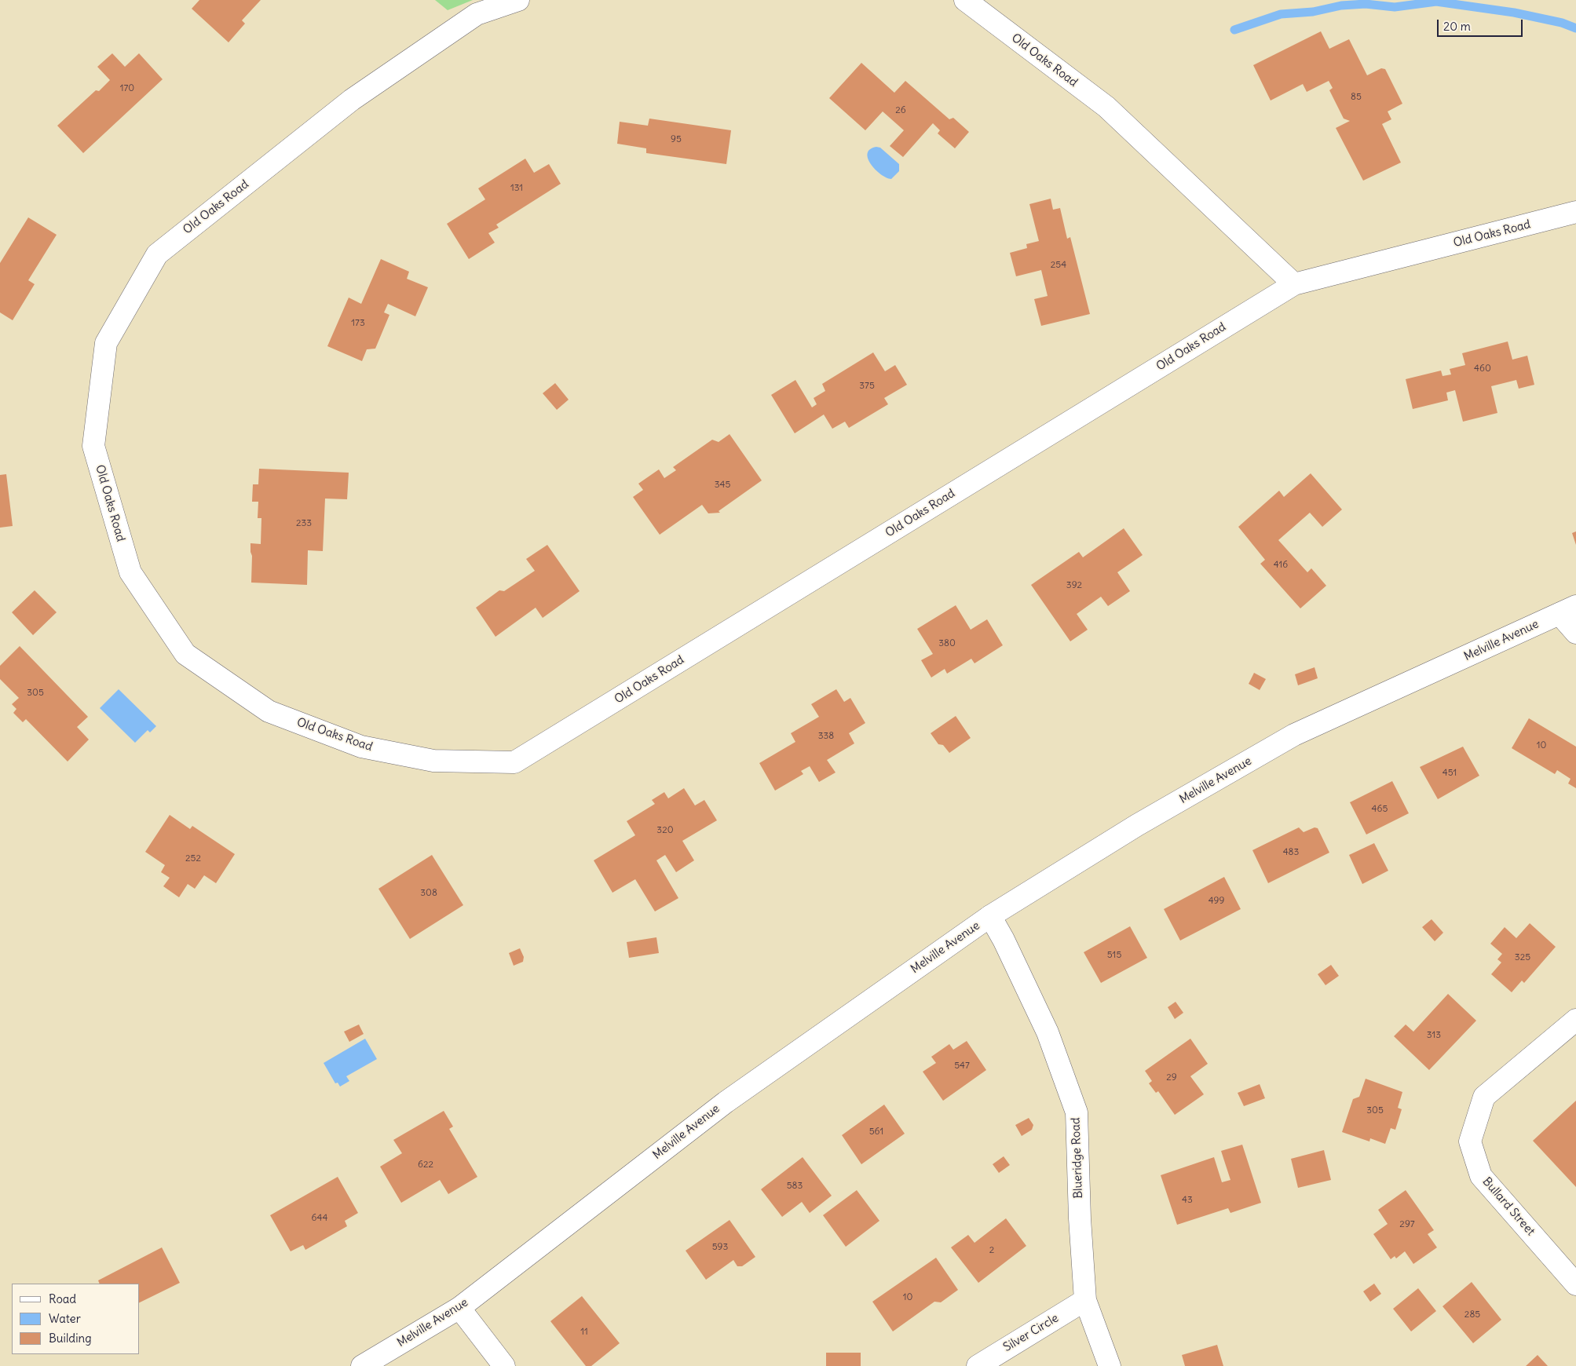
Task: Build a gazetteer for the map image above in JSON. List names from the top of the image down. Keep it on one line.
{"streets":{"street":["Old Oaks Road","Melville Avenue","Blueridge Road","Bullard Street","Silver Circle"]},"crossings":[["Melville Avenue","Blueridge Road"],["Blueridge Road","Silver Circle"]],"house_numbers":["170","85","26","95","131","254","173","460","375","345","233","416","392","380","305","338","10","451","465","320","483","252","308","499","515","325","313","547","29","305","561","622","583","43","644","297","593","2","10","285","11"],"legend":["Road","Water","Building"],"scale_bar":"20 m"}
